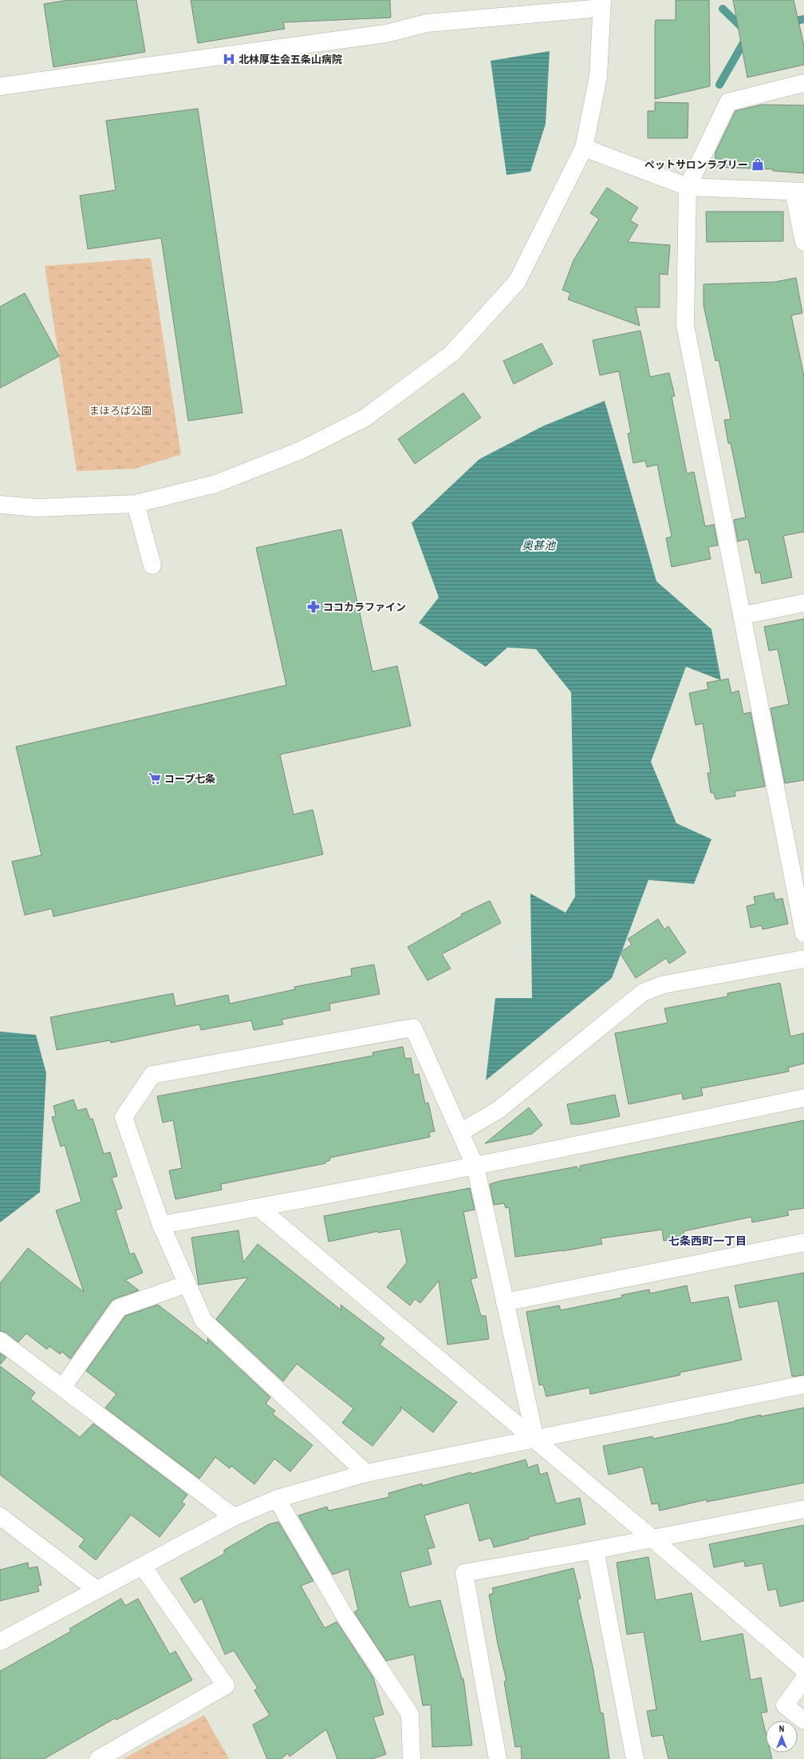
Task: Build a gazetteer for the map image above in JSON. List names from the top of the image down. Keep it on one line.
{"districts":["七条西町一丁目"],"water":["奥甚池"],"parks":["まほろば公園"],"places":{"hospital":["北林厚生会五条山病院"],"shop":["ペットサロンラブリー"],"pharmacy":["ココカラファイン"],"supermarket":["コープ七条"]},"north":"top"}
